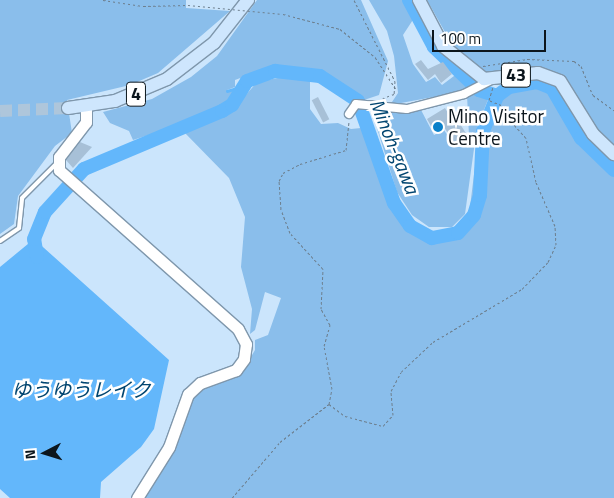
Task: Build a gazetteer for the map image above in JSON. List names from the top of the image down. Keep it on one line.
{"streets":{"main road":["43","4"]},"water":["Minoh-gawa","ゆうゆうレイク"],"places":["Mino Visitor Centre"],"scale_bar":"100 m","north":"left"}
